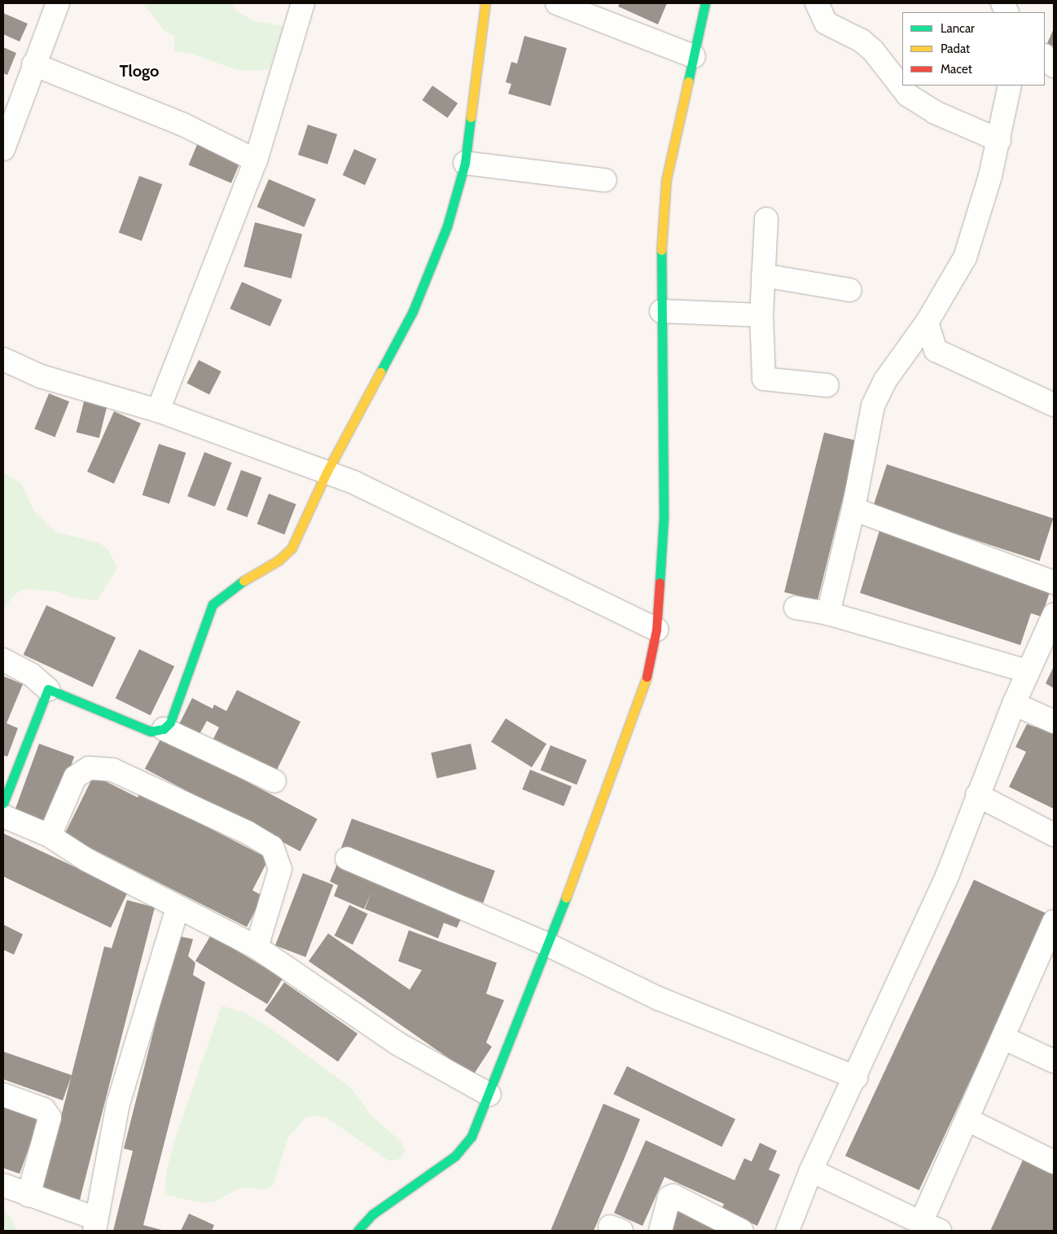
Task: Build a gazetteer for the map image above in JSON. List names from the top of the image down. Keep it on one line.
{"districts":["Tlogo"],"legend":["Lancar","Padat","Macet"]}
